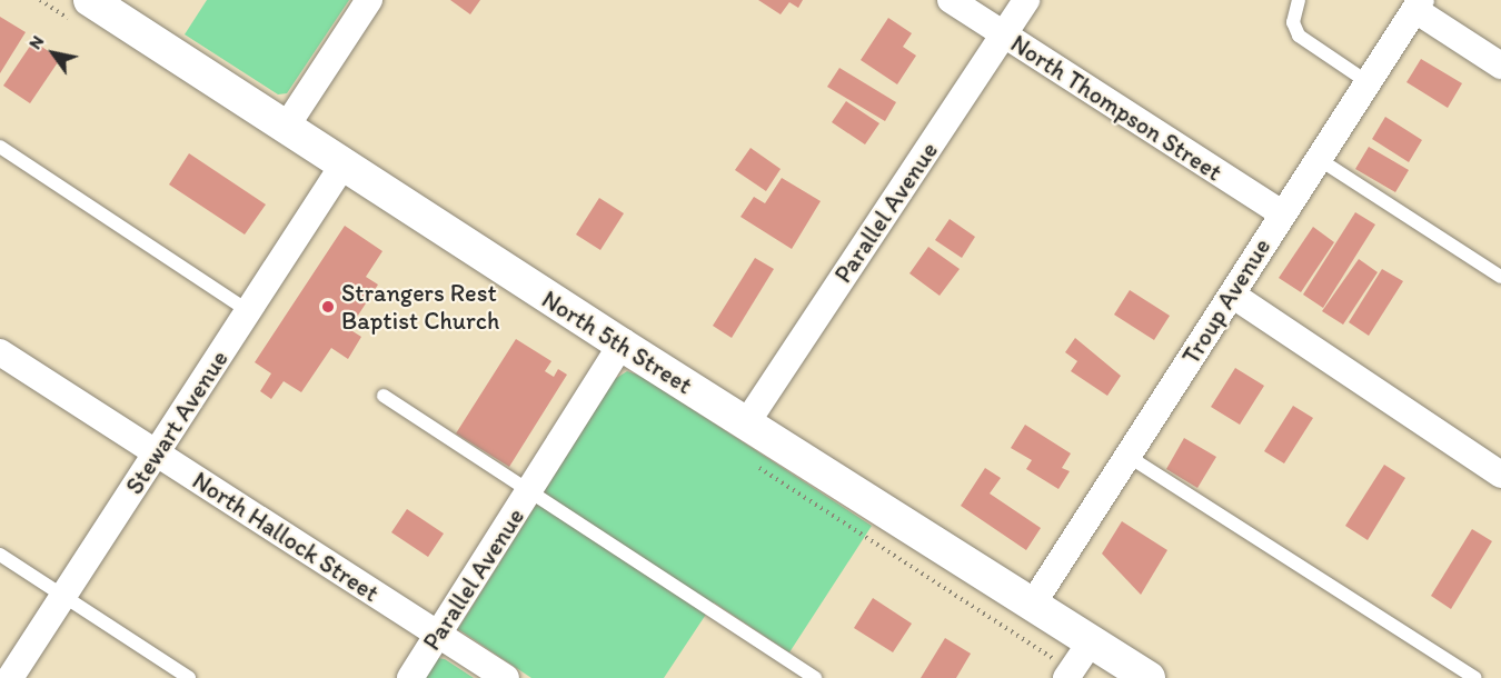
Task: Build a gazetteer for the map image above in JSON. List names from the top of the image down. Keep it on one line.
{"streets":{"street":["North Thompson Street","Parallel Avenue","Troup Avenue","North 5th Street","Stewart Avenue","North Hallock Street"]},"crossings":[["North Thompson Street","Parallel Avenue"],["North Thompson Street","Troup Avenue"],["Parallel Avenue","North 5th Street"],["Parallel Avenue","North Hallock Street"],["Troup Avenue","North 5th Street"],["North 5th Street","Stewart Avenue"],["Stewart Avenue","North Hallock Street"]],"places":["Strangers Rest Baptist Church"],"north":"top left"}
